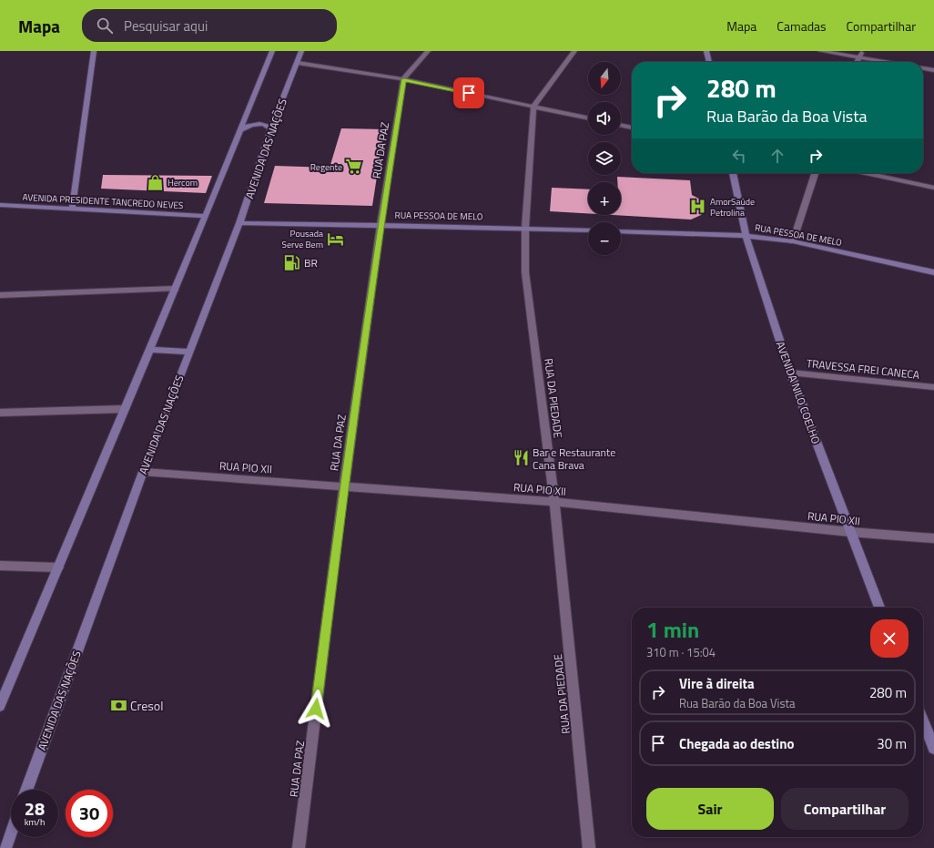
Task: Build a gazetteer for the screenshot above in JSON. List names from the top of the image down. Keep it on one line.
{"streets":{"main road":["AVENIDA DAS NAÇÕES","AVENIDA PRESIDENTE TANCREDO NEVES","RUA PESSOA DE MELO","AVENIDA NILO COELHO"],"street":["RUA DA PAZ","TRAVESSA FREI CANECA","RUA DA PIEDADE","RUA PIO XII"]},"crossings":[["AVENIDA DAS NAÇÕES","RUA PESSOA DE MELO"],["AVENIDA DAS NAÇÕES","RUA PIO XII"],["RUA DA PAZ","RUA PESSOA DE MELO"],["RUA DA PAZ","RUA PIO XII"],["RUA PESSOA DE MELO","AVENIDA NILO COELHO"],["RUA PESSOA DE MELO","RUA DA PIEDADE"],["TRAVESSA FREI CANECA","AVENIDA NILO COELHO"],["AVENIDA NILO COELHO","RUA PIO XII"],["RUA DA PIEDADE","RUA PIO XII"]],"places":{"supermarket":["Regente"],"shop":["Hercom"],"hospital":["AmorSaúde Petrolina"],"hotel":["Pousada Serve Bem"],"fuel station":["BR"],"restaurant":["Bar e Restaurante Cana Brava"],"bank":["Cresol"]},"north":"bottom","page":{"header":"Mapa","search":"Pesquisar aqui","nav":["Mapa","Camadas","Compartilhar"],"map_buttons":["+","−"],"turn":["280 m","Rua Barão da Boa Vista"],"heading":["1 min","310 m · 15:04"],"list":[{"name":"Vire à direita","note":"Rua Barão da Boa Vista","value":"280 m"},{"name":"Chegada ao destino","value":"30 m"}],"buttons":["Sair","Compartilhar"],"speed":"28 km/h","limit":"30"}}
